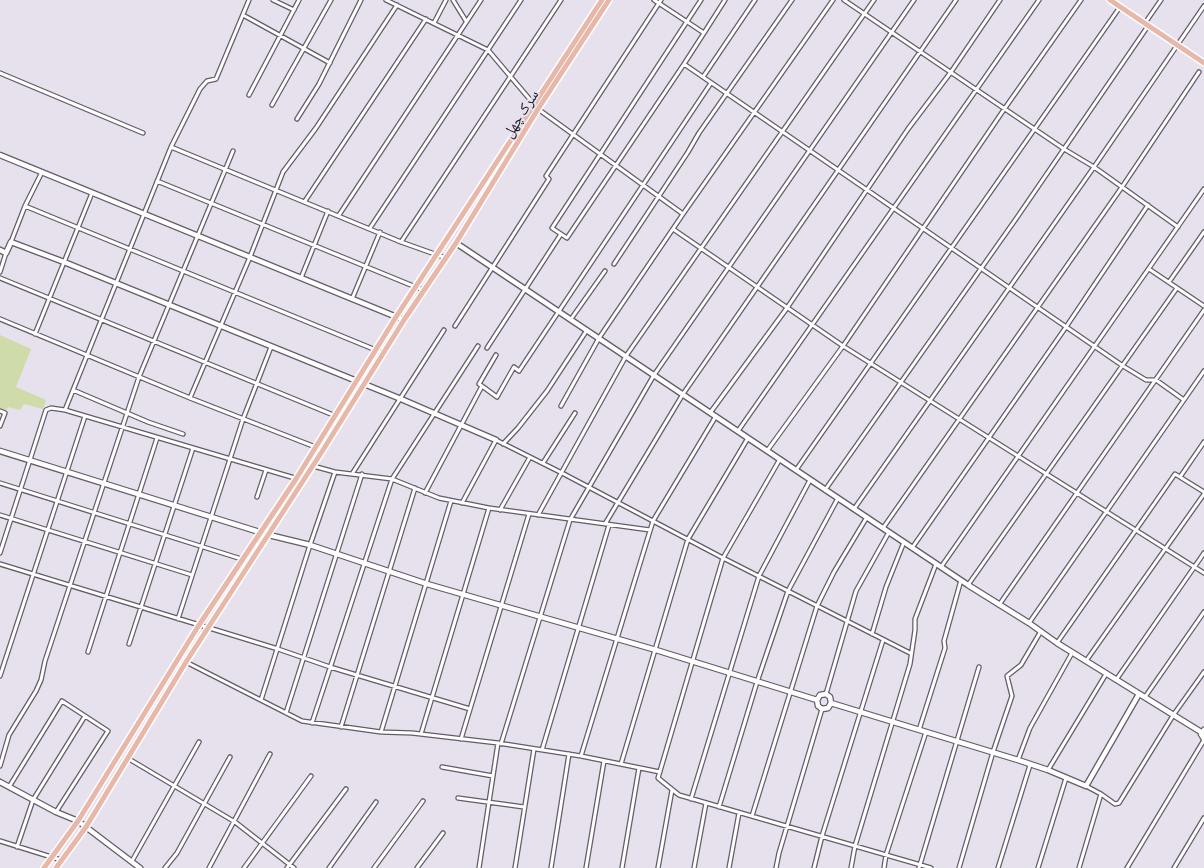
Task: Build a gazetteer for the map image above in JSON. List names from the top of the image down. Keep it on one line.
{"streets":{"main road":["سرک چهل"]}}
